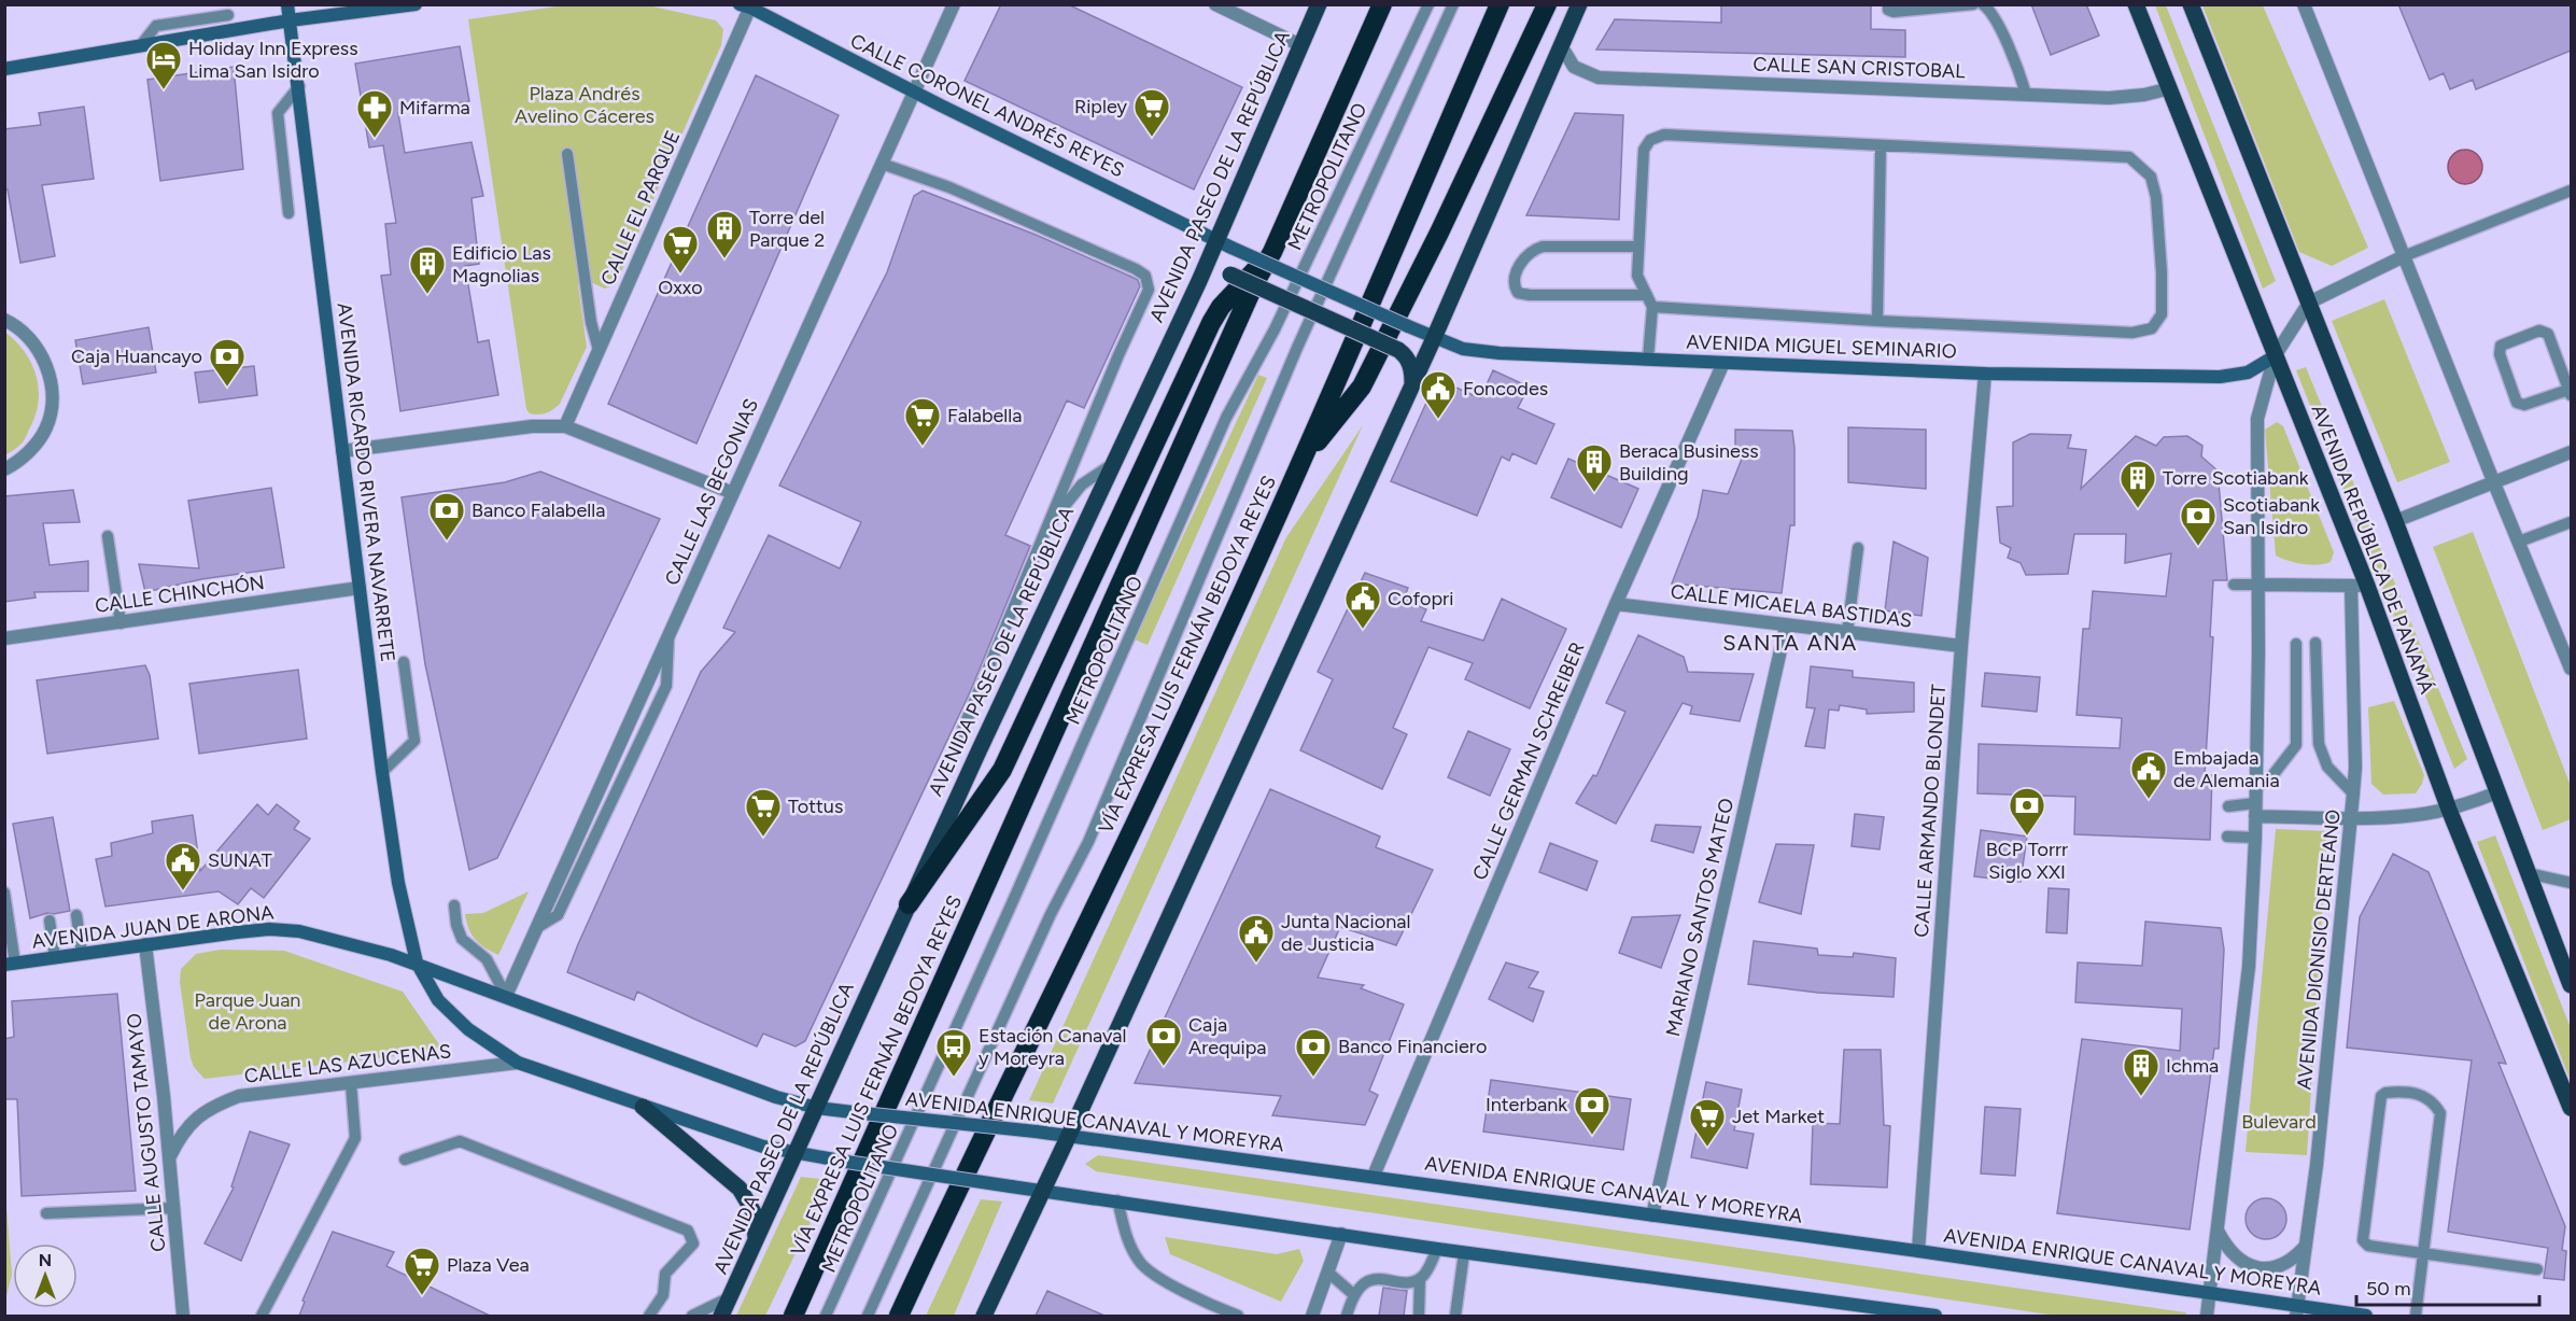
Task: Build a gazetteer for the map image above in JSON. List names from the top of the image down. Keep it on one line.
{"streets":{"highway":["VÍA EXPRESA LUIS FERNÁN BEDOYA REYES"],"main road":["AVENIDA PASEO DE LA REPÚBLICA","AVENIDA REPÚBLICA DE PANAMÁ"],"street":["CALLE SAN CRISTOBAL","CALLE CORONEL ANDRÉS REYES","CALLE EL PARQUE","AVENIDA MIGUEL SEMINARIO","AVENIDA RICARDO RIVERA NAVARRETE","CALLE LAS BEGONIAS","CALLE CHINCHÓN","CALLE MICAELA BASTIDAS","CALLE GERMAN SCHREIBER","CALLE ARMANDO BLONDET","MARIANO SANTOS MATEO","AVENIDA JUAN DE ARONA","AVENIDA DIONISIO DERTEANO","CALLE LAS AZUCENAS","AVENIDA ENRIQUE CANAVAL Y MOREYRA","CALLE AUGUSTO TAMAYO"],"lane":["METROPOLITANO"]},"crossings":[["CALLE SAN CRISTOBAL","AVENIDA REPÚBLICA DE PANAMÁ"],["CALLE CORONEL ANDRÉS REYES","AVENIDA PASEO DE LA REPÚBLICA"],["CALLE CORONEL ANDRÉS REYES","CALLE EL PARQUE"],["CALLE CORONEL ANDRÉS REYES","AVENIDA MIGUEL SEMINARIO"],["CALLE CORONEL ANDRÉS REYES","CALLE LAS BEGONIAS"],["AVENIDA PASEO DE LA REPÚBLICA","AVENIDA MIGUEL SEMINARIO"],["AVENIDA PASEO DE LA REPÚBLICA","AVENIDA ENRIQUE CANAVAL Y MOREYRA"],["AVENIDA MIGUEL SEMINARIO","AVENIDA REPÚBLICA DE PANAMÁ"],["AVENIDA MIGUEL SEMINARIO","CALLE GERMAN SCHREIBER"],["AVENIDA MIGUEL SEMINARIO","CALLE ARMANDO BLONDET"],["AVENIDA RICARDO RIVERA NAVARRETE","CALLE CHINCHÓN"],["AVENIDA RICARDO RIVERA NAVARRETE","AVENIDA JUAN DE ARONA"],["AVENIDA RICARDO RIVERA NAVARRETE","AVENIDA ENRIQUE CANAVAL Y MOREYRA"],["CALLE LAS BEGONIAS","AVENIDA ENRIQUE CANAVAL Y MOREYRA"],["AVENIDA REPÚBLICA DE PANAMÁ","AVENIDA DIONISIO DERTEANO"],["CALLE MICAELA BASTIDAS","CALLE GERMAN SCHREIBER"],["CALLE MICAELA BASTIDAS","CALLE ARMANDO BLONDET"],["CALLE MICAELA BASTIDAS","MARIANO SANTOS MATEO"],["CALLE GERMAN SCHREIBER","AVENIDA ENRIQUE CANAVAL Y MOREYRA"],["CALLE ARMANDO BLONDET","AVENIDA ENRIQUE CANAVAL Y MOREYRA"],["MARIANO SANTOS MATEO","AVENIDA ENRIQUE CANAVAL Y MOREYRA"],["AVENIDA JUAN DE ARONA","AVENIDA ENRIQUE CANAVAL Y MOREYRA"],["AVENIDA JUAN DE ARONA","CALLE AUGUSTO TAMAYO"],["AVENIDA DIONISIO DERTEANO","AVENIDA ENRIQUE CANAVAL Y MOREYRA"],["CALLE LAS AZUCENAS","CALLE AUGUSTO TAMAYO"]],"districts":["SANTA ANA"],"parks":["Plaza Andrés Avelino Cáceres","Parque Juan de Arona","Bulevard"],"places":{"hotel":["Holiday Inn Express Lima San Isidro"],"supermarket":["Ripley","Oxxo","Falabella","Tottus","Jet Market","Plaza Vea"],"pharmacy":["Mifarma"],"building":["Torre del Parque 2","Edificio Las Magnolias","Beraca Business Building","Torre Scotiabank","Ichma"],"bank":["Caja Huancayo","Banco Falabella","Scotiabank San Isidro","BCP Torrr Siglo XXI","Caja Arequipa","Banco Financiero","Interbank"],"public building":["Foncodes","Cofopri","Embajada de Alemania","SUNAT","Junta Nacional de Justicia"],"bus stop":["Estación Canaval y Moreyra"]},"scale_bar":"50 m","north":"top"}
